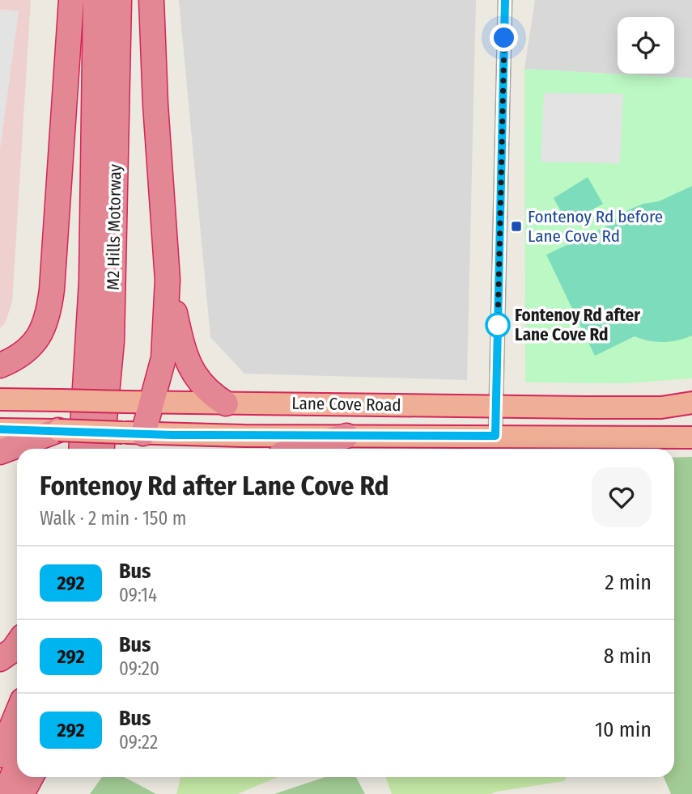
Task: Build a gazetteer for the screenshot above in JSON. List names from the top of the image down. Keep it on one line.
{"streets":{"highway":["M2 Hills Motorway","Lane Cove Road"]},"places":{"transit":["Fontenoy Rd before Lane Cove Rd"],"other":["Fontenoy Rd after Lane Cove Rd"]},"lines":["bus line 292"],"page":{"heading":["Fontenoy Rd after Lane Cove Rd","Walk · 2 min · 150 m"],"list":[{"mark":"292","name":"Bus","note":"09:14","value":"2 min"},{"mark":"292","name":"Bus","note":"09:20","value":"8 min"},{"mark":"292","name":"Bus","note":"09:22","value":"10 min"}]}}
